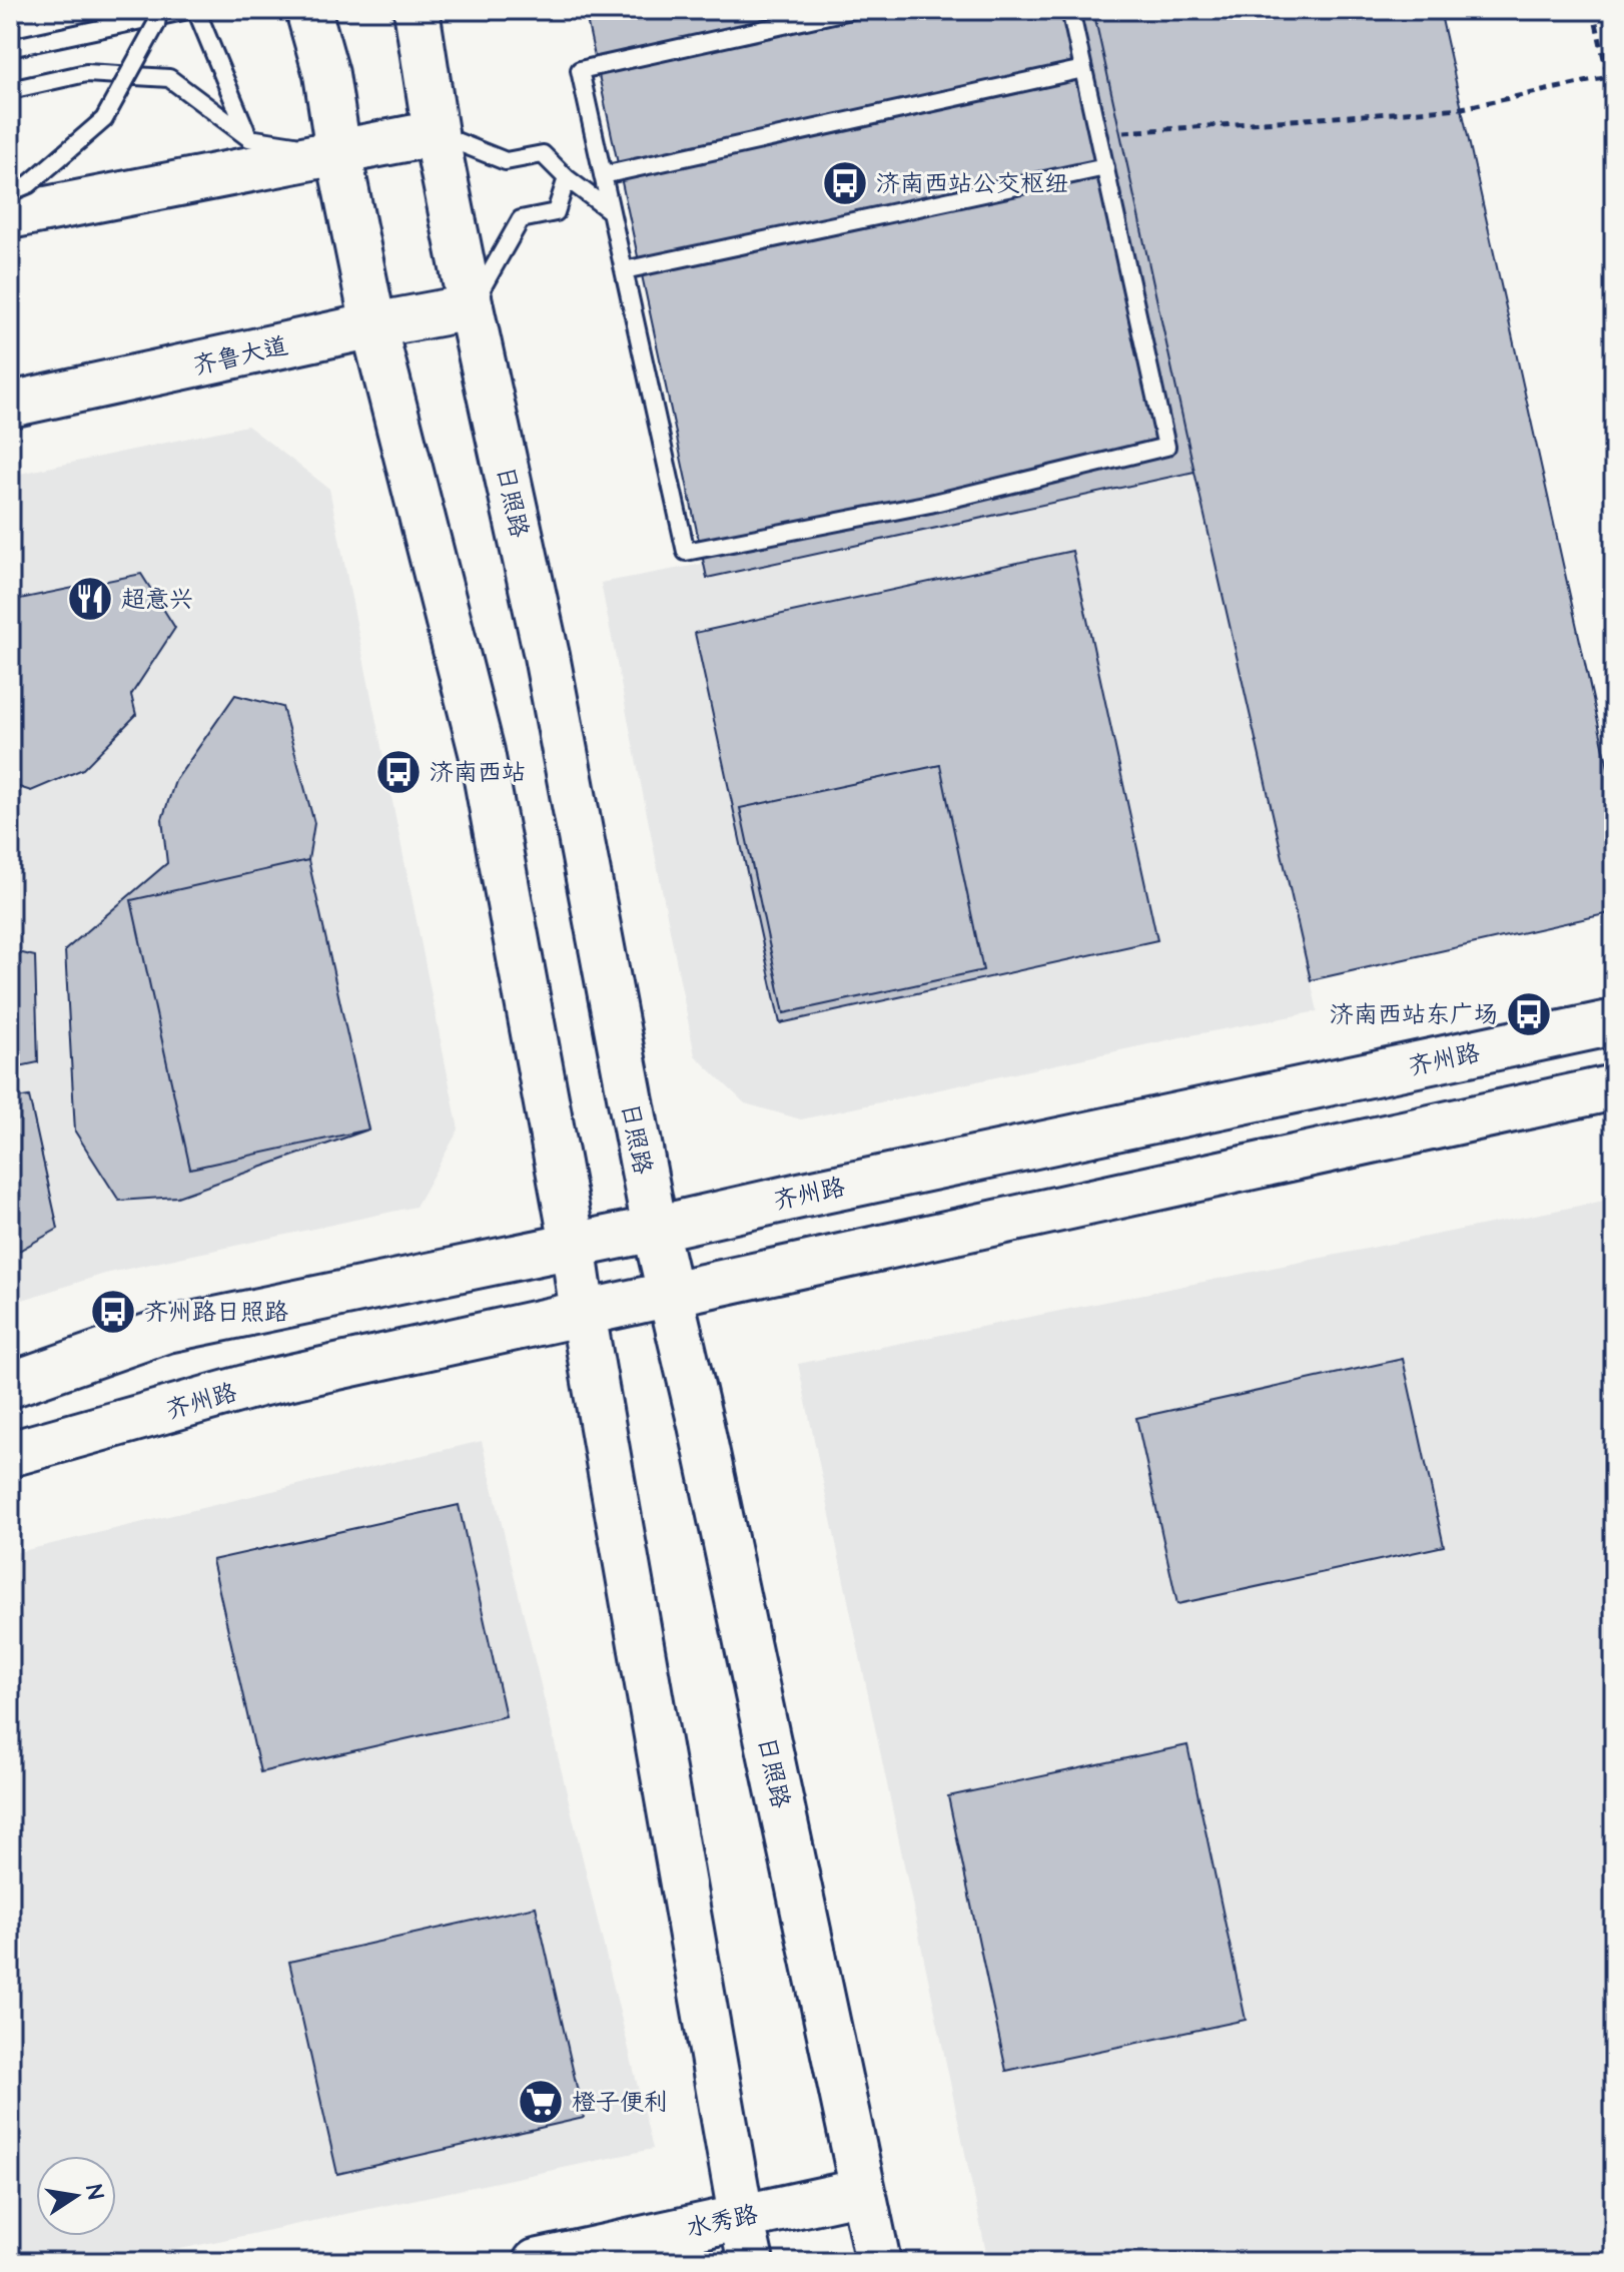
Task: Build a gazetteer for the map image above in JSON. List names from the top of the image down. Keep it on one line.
{"streets":{"main road":["齐鲁大道","日照路","齐州路","水秀路"]},"crossings":[["齐鲁大道","日照路"],["日照路","齐州路"],["日照路","水秀路"]],"places":{"bus stop":["济南西站公交枢纽","济南西站","济南西站东广场","齐州路日照路"],"restaurant":["超意兴"],"supermarket":["橙子便利"]},"north":"right"}
